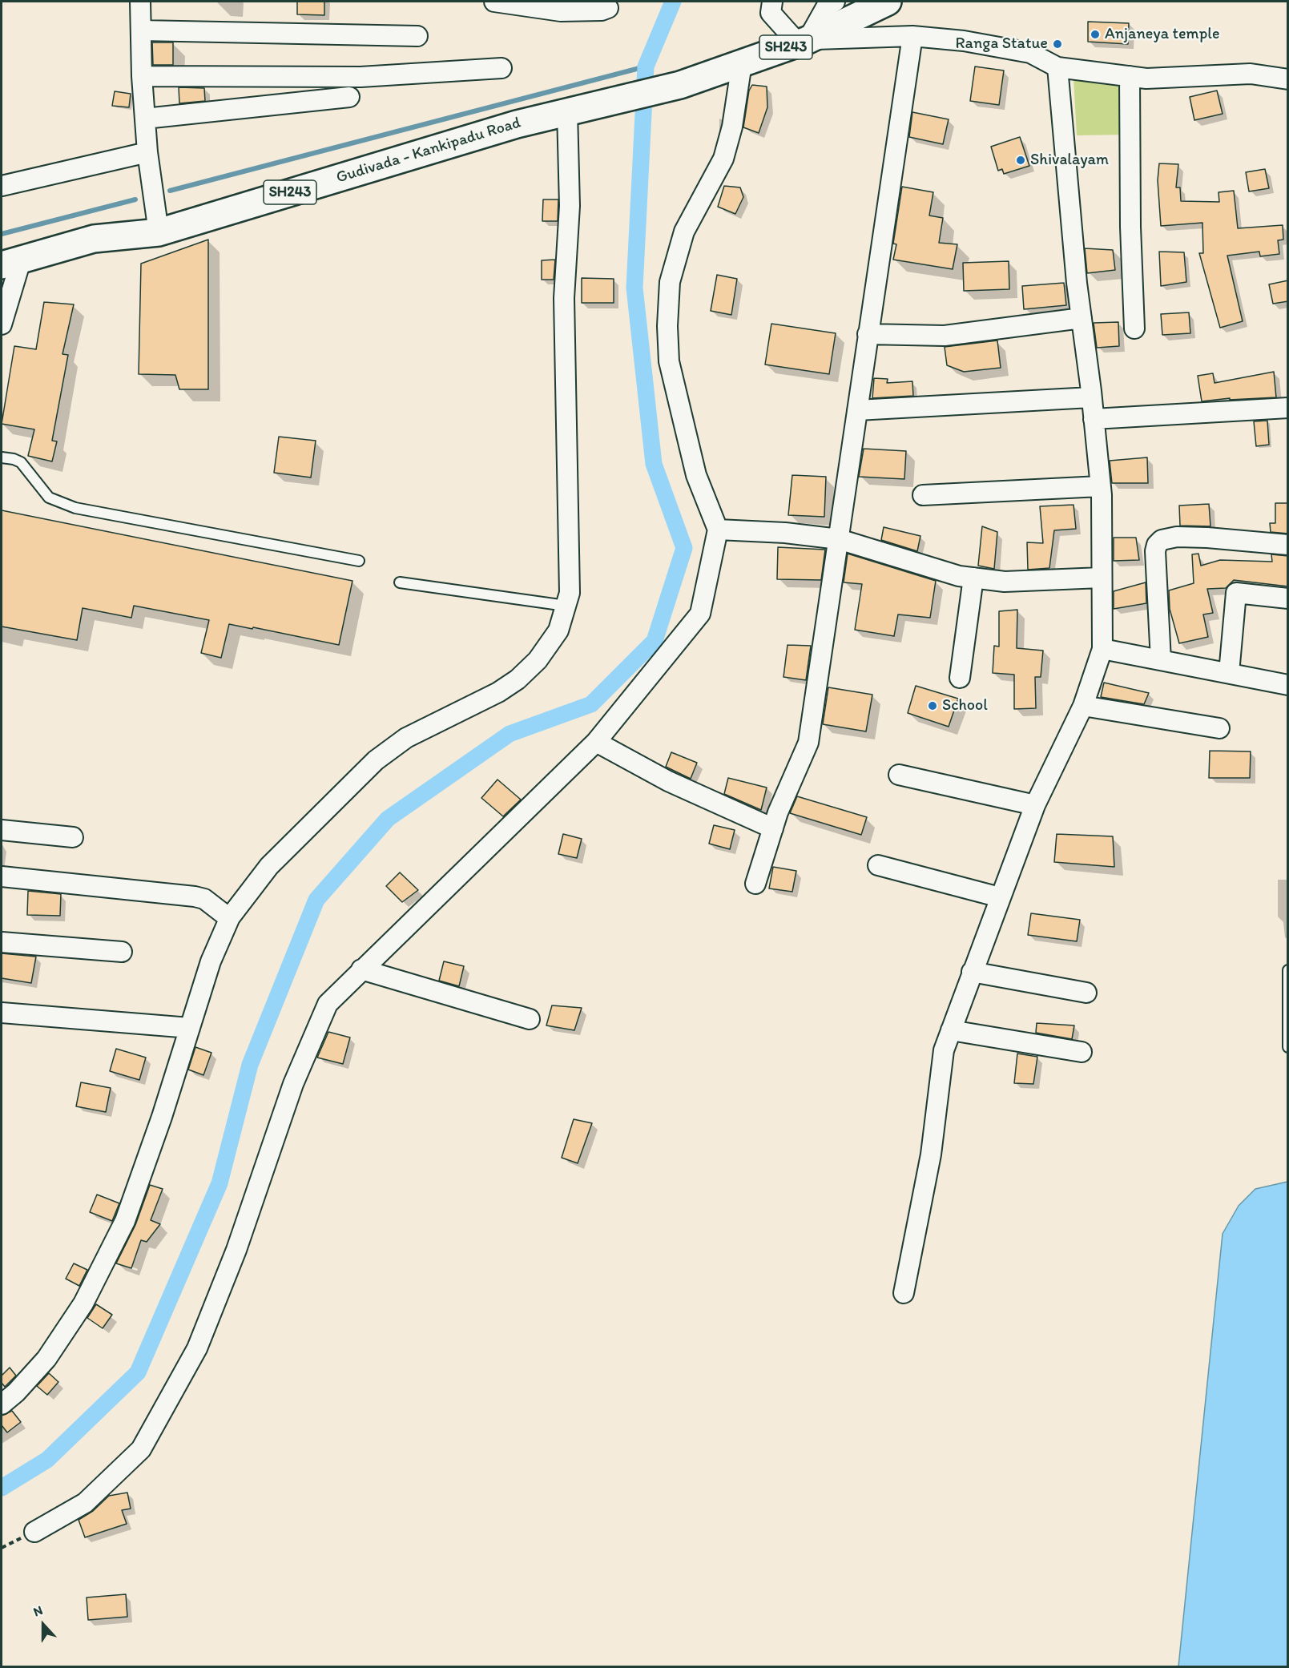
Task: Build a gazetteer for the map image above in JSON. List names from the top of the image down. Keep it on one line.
{"streets":{"main road":["SH243","Gudivada - Kankipadu Road"]},"crossings":[["SH243","Gudivada - Kankipadu Road"]],"places":["Anjaneya temple","Ranga Statue","Shivalayam","School"],"north":"top"}
